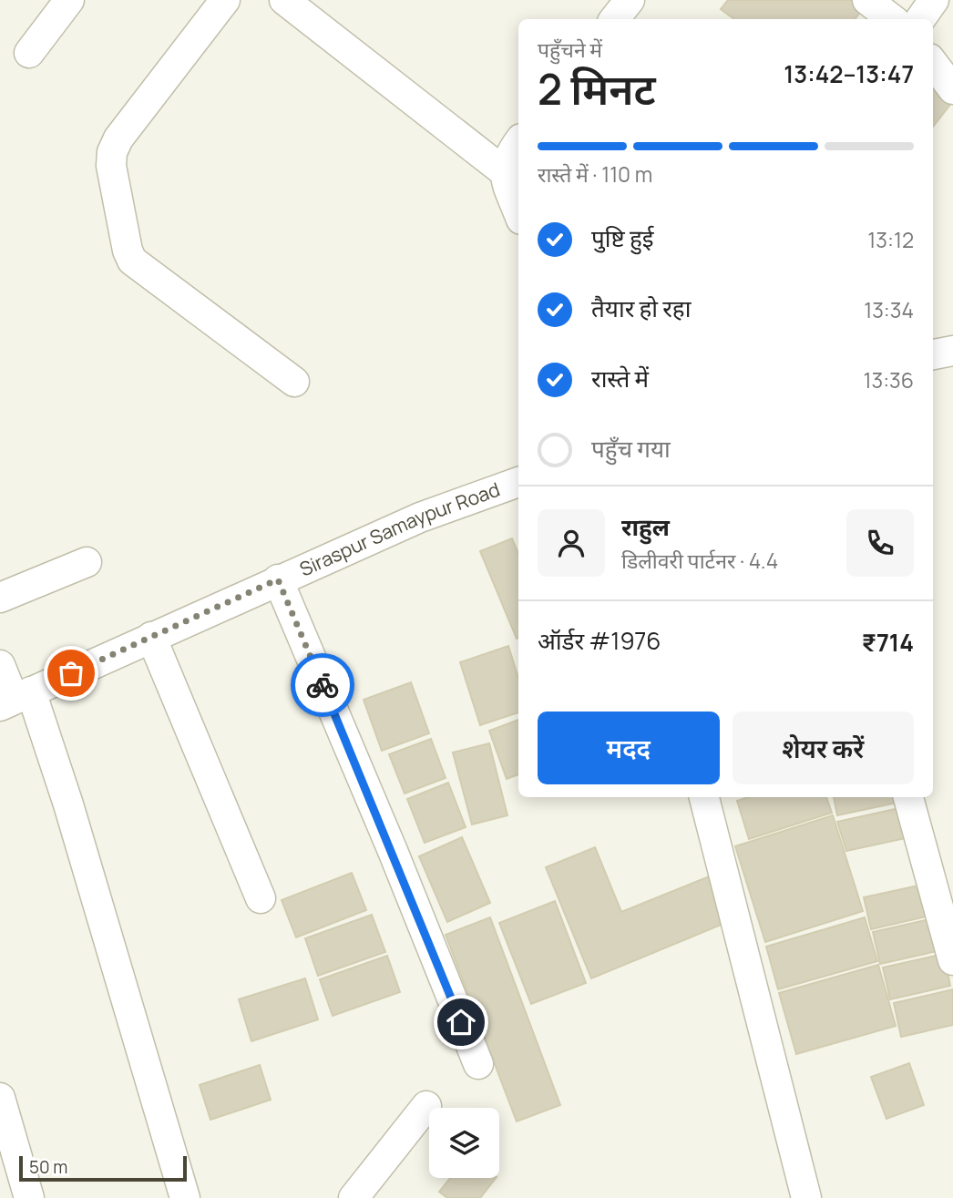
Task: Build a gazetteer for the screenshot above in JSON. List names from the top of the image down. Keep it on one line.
{"streets":{"street":["Siraspur Samaypur Road"]},"scale_bar":"50 m","page":{"heading":["2 मिनट","पहुँचने में","13:42–13:47"],"panel":["राहुल","डिलीवरी पार्टनर · 4.4","ऑर्डर #1976","₹714"],"bar":"रास्ते में · 110 m","list":[["पुष्टि हुई","13:12"],["तैयार हो रहा","13:34"],["रास्ते में","13:36"],"पहुँच गया"],"buttons":["मदद","शेयर करें"],"scale":"50 m"}}
